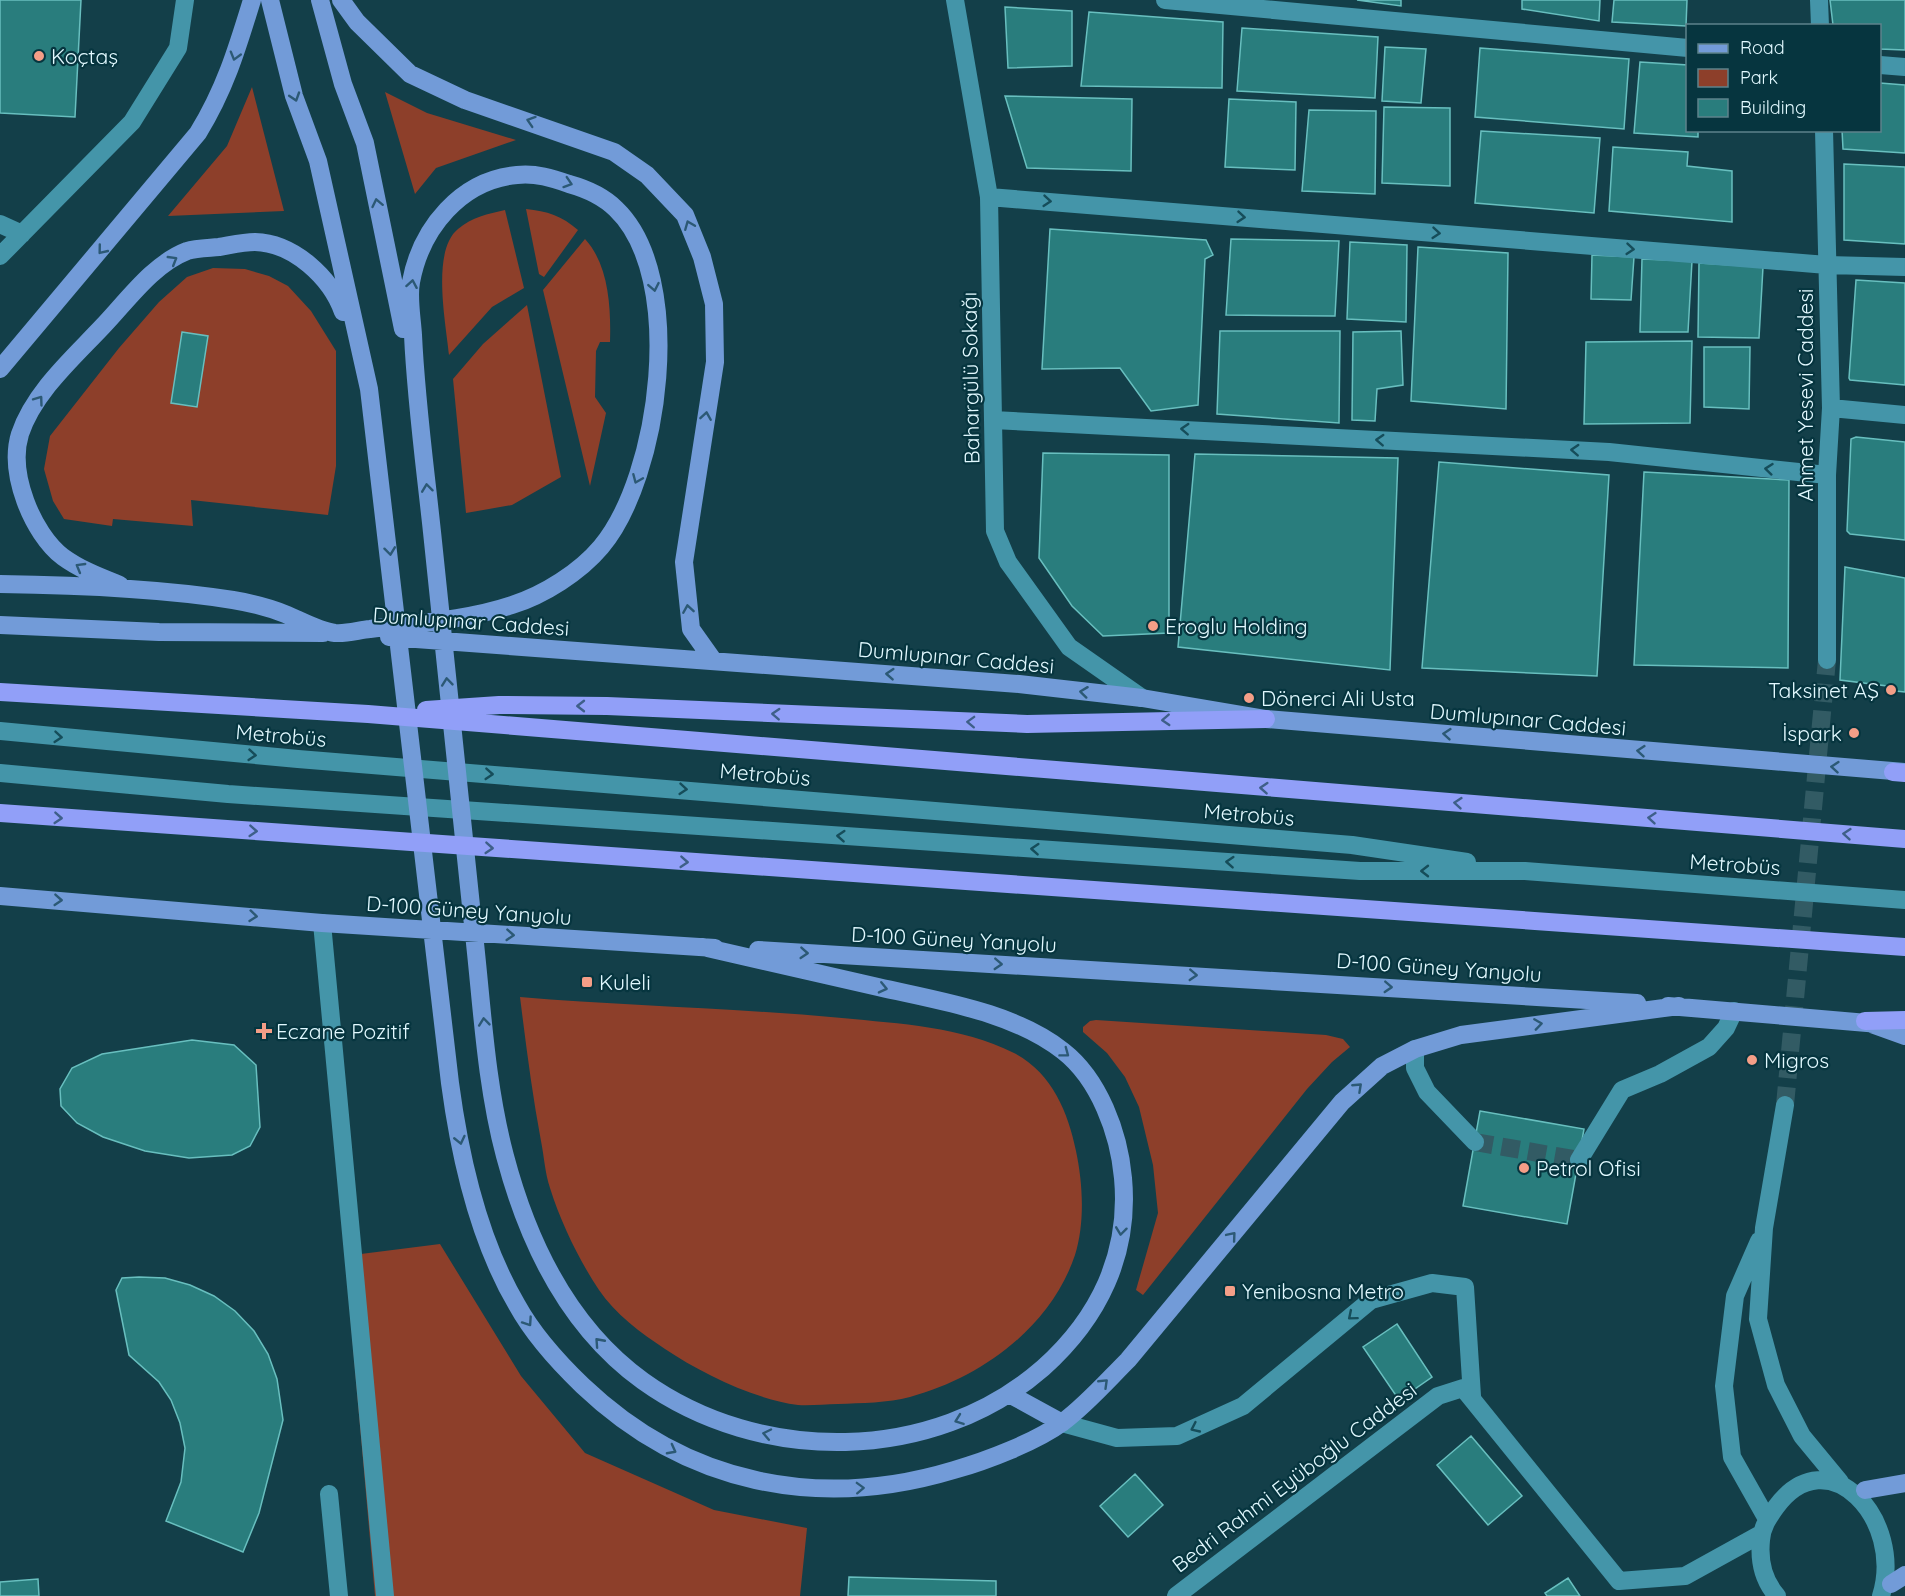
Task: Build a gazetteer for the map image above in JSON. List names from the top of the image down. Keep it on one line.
{"streets":{"main road":["Dumlupınar Caddesi","D-100 Güney Yanyolu"],"street":["Bahargülü Sokağı","Ahmet Yesevi Caddesi","Metrobüs","Bedri Rahmi Eyüboğlu Caddesi"]},"crossings":[["Bahargülü Sokağı","Dumlupınar Caddesi"]],"one_way":["Dumlupınar Caddesi","D-100 Güney Yanyolu"],"places":{"other":["Koçtaş","Eroglu Holding","Taksinet AŞ","Dönerci Ali Usta","İspark","Migros","Petrol Ofisi"],"transit":["Kuleli","Yenibosna Metro"],"health":["Eczane Pozitif"]},"legend":["Road","Park","Building"]}
